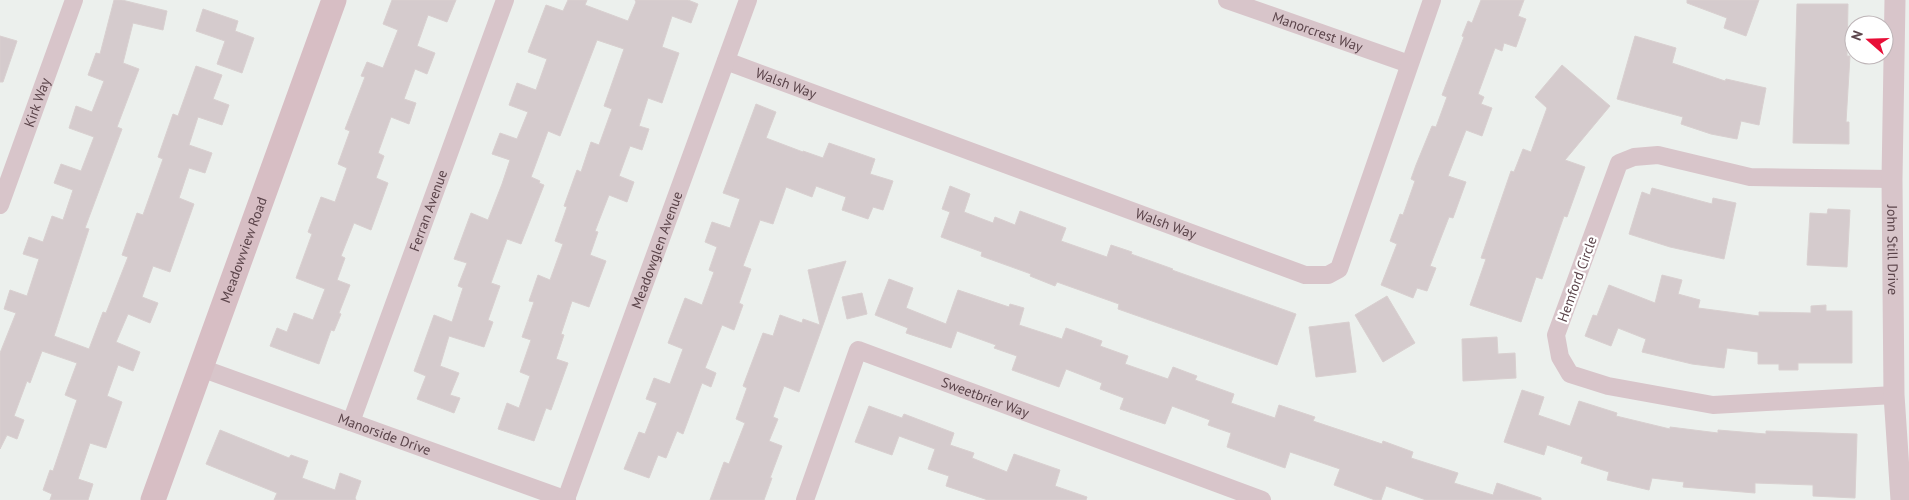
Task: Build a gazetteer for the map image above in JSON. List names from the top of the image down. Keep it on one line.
{"streets":{"main road":["Meadowview Road"],"street":["Manorcrest Way","Walsh Way","Kirk Way","Ferran Avenue","Meadowglen Avenue","John Still Drive","Hemford Circle","Sweetbrier Way","Manorside Drive"]},"crossings":[["Manorcrest Way","Walsh Way"],["Walsh Way","Meadowglen Avenue"],["Ferran Avenue","Manorside Drive"],["Meadowview Road","Manorside Drive"],["Meadowglen Avenue","Manorside Drive"],["John Still Drive","Hemford Circle"]],"north":"left"}
